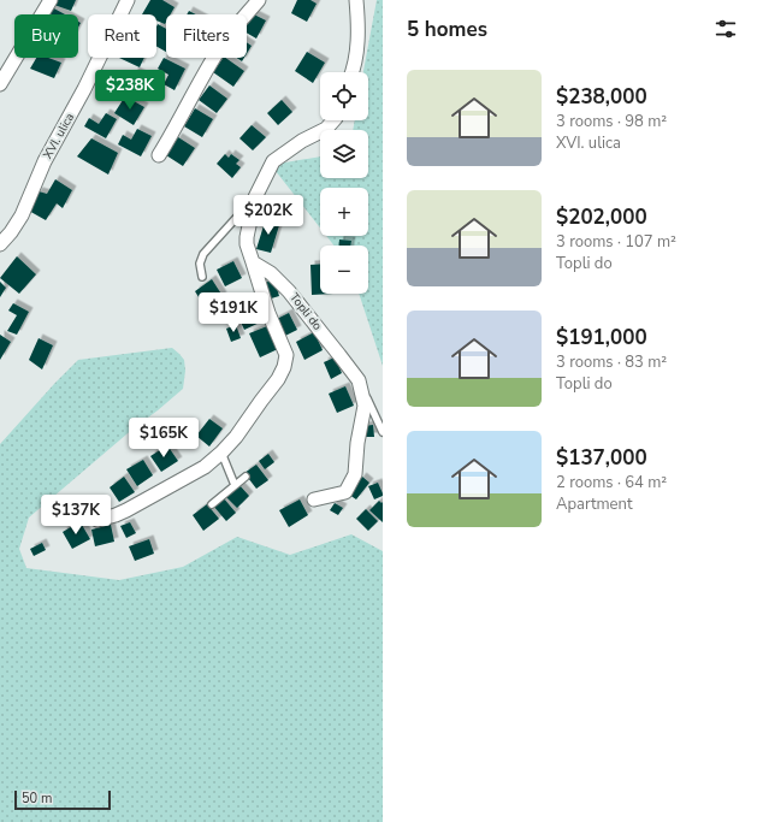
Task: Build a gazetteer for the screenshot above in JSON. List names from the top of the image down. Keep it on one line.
{"streets":{"street":["XVI. ulica","Topli do"]},"scale_bar":"50 m","page":{"heading":"5 homes","chip":["Buy","Rent","Filters"],"list":[{"name":"$238,000","note":"3 rooms · 98 m² · XVI. ulica"},{"name":"$202,000","note":"3 rooms · 107 m² · Topli do"},{"name":"$191,000","note":"3 rooms · 83 m² · Topli do"},{"name":"$137,000","note":"2 rooms · 64 m² · Apartment"}],"price":["$238K","$202K","$191K","$165K","$137K"],"map_buttons":["+","−"],"scale":"50 m"}}
